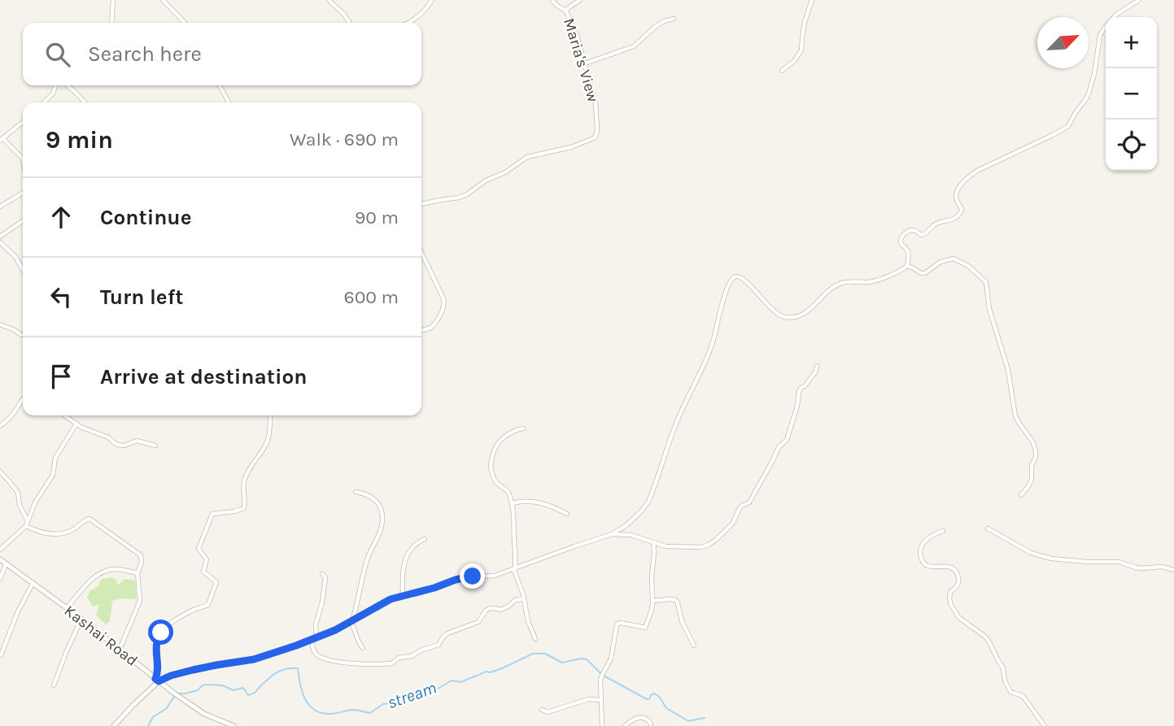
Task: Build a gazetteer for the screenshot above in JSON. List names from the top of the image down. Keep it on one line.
{"streets":{"street":["Maria's View","Kashai Road"]},"water":["stream"],"north":"top right","page":{"map_buttons":["+","−"],"search":"Search here","heading":["9 min","Walk · 690 m"],"list":[["Continue","90 m"],["Turn left","600 m"],"Arrive at destination"]}}
